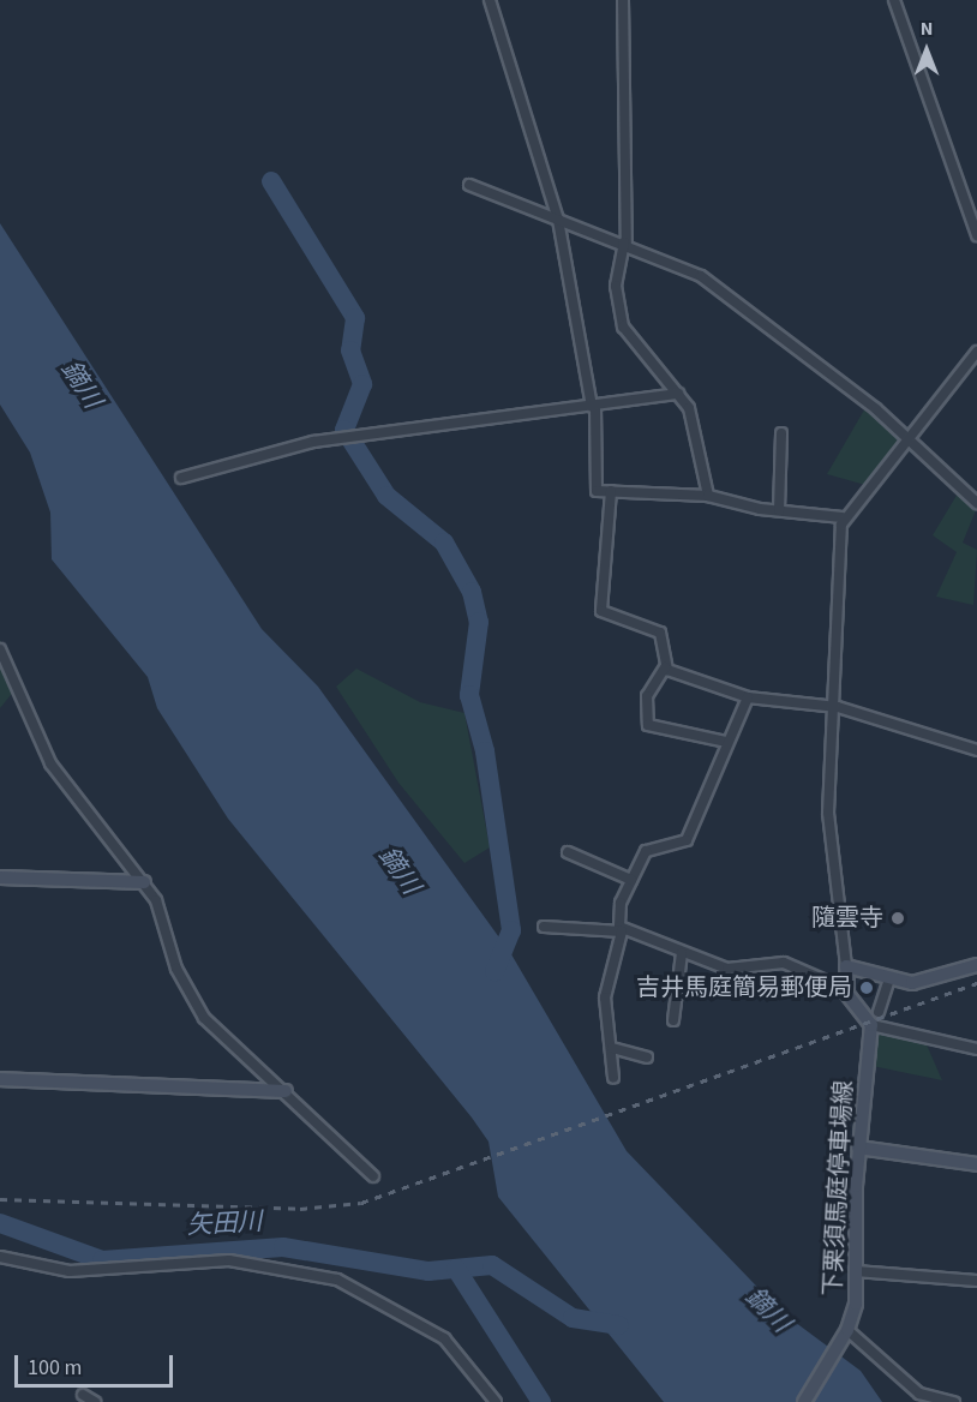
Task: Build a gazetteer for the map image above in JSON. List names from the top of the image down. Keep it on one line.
{"streets":{"main road":["下栗須馬庭停車場線"]},"water":["鏑川","矢田川"],"places":["隨雲寺","吉井馬庭簡易郵便局"],"scale_bar":"100 m","north":"top"}
